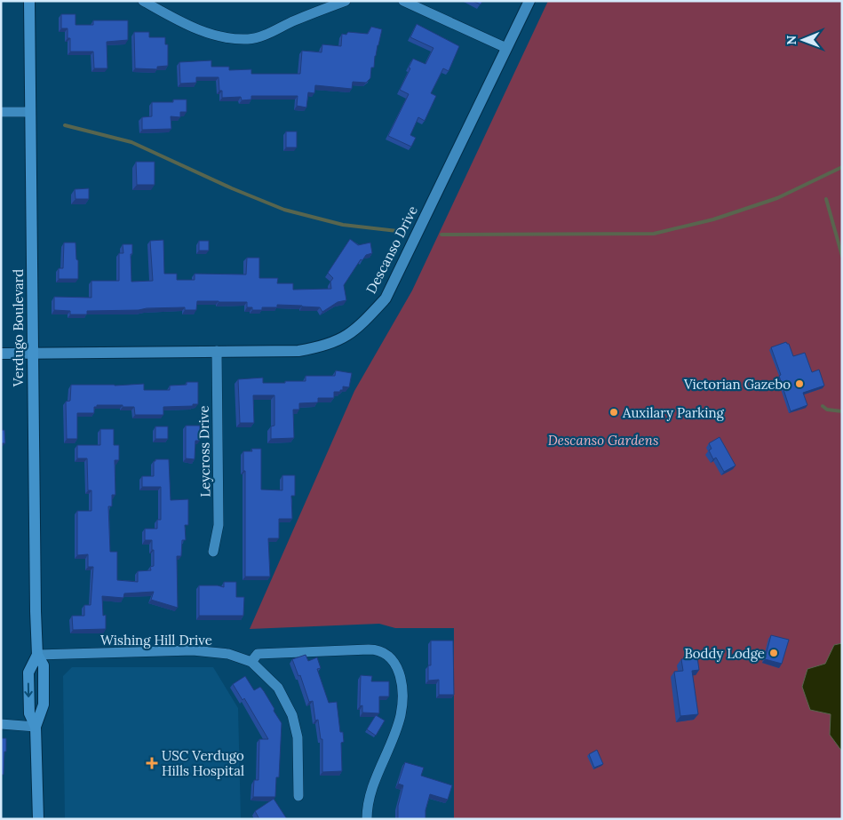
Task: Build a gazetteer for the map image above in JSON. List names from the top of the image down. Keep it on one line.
{"streets":{"main road":["Verdugo Boulevard"],"street":["Descanso Drive","Leycross Drive","Wishing Hill Drive"]},"crossings":[["Descanso Drive","Verdugo Boulevard"],["Descanso Drive","Leycross Drive"],["Verdugo Boulevard","Wishing Hill Drive"]],"parks":["Descanso Gardens"],"places":{"other":["Victorian Gazebo","Auxilary Parking","Boddy Lodge"],"health":["USC Verdugo Hills Hospital"]},"north":"left"}
